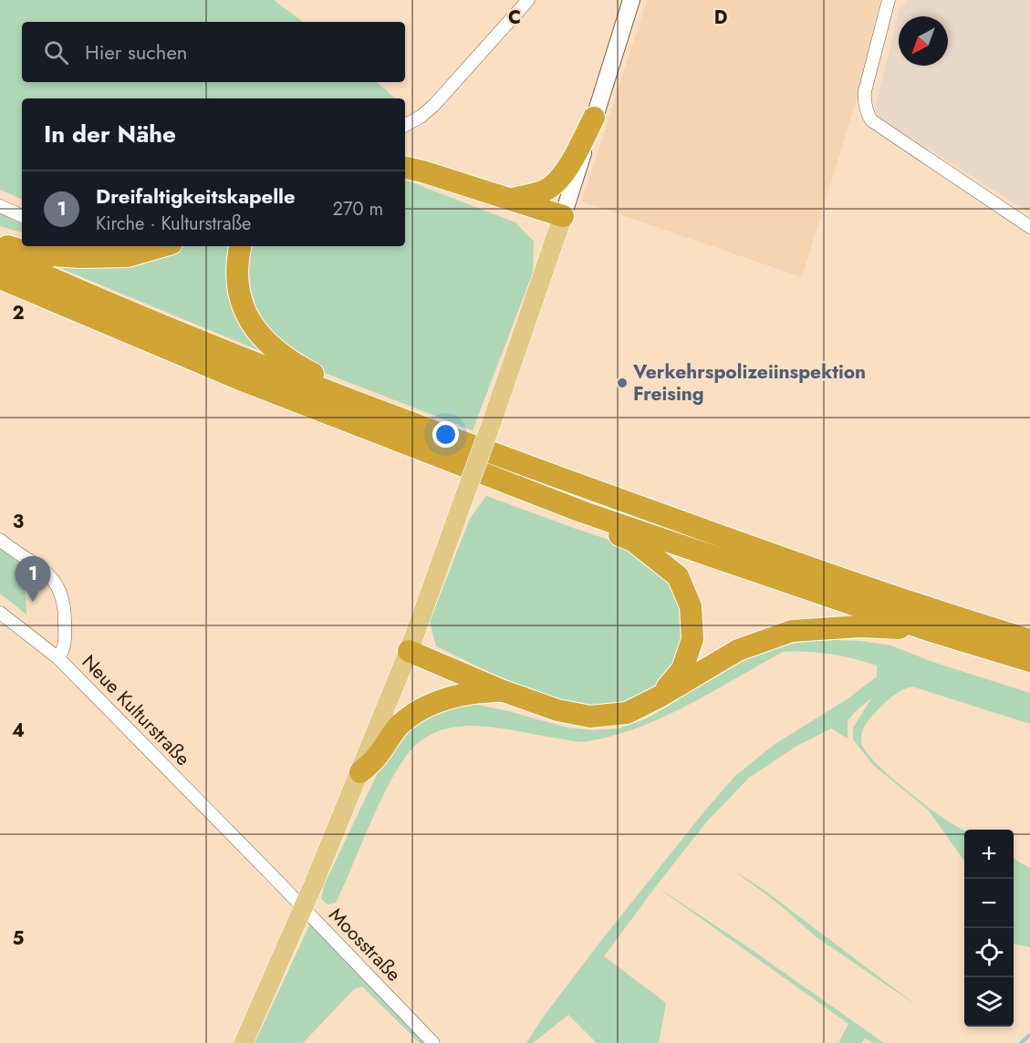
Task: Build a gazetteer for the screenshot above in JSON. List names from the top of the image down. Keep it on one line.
{"streets":{"street":["Neue Kulturstraße","Moosstraße"]},"crossings":[["Neue Kulturstraße","Moosstraße"]],"places":["Verkehrspolizeiinspektion Freising"],"north":"bottom left","page":{"search":"Hier suchen","heading":"In der Nähe","list":[{"mark":"1","name":"Dreifaltigkeitskapelle","note":"Kirche · Kulturstraße","value":"270 m"}],"pins":"1","map_buttons":["+","−"]},"grid":{"columns":["C","D"],"rows":["2","3","4","5"]}}
